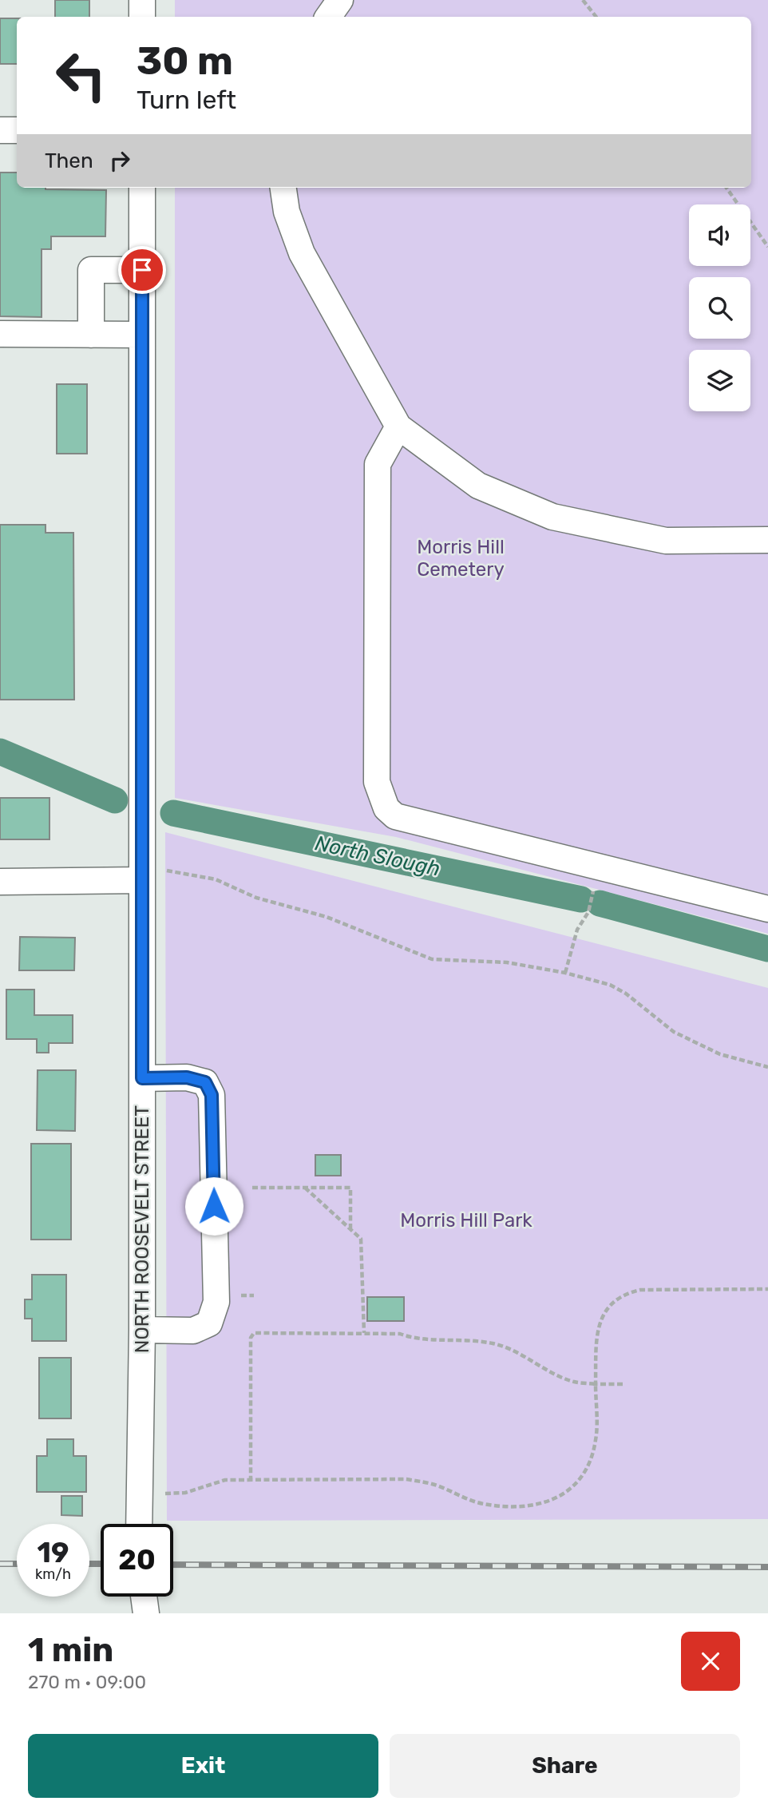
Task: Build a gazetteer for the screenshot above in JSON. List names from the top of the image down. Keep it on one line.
{"streets":{"street":["NORTH ROOSEVELT STREET"]},"water":["North Slough"],"parks":["Morris Hill Cemetery","Morris Hill Park"],"page":{"turn":["30 m","Turn left"],"then":"Then","speed":"19 km/h","limit":"20","heading":["1 min","270 m · 09:00"],"buttons":["Exit","Share"]}}
